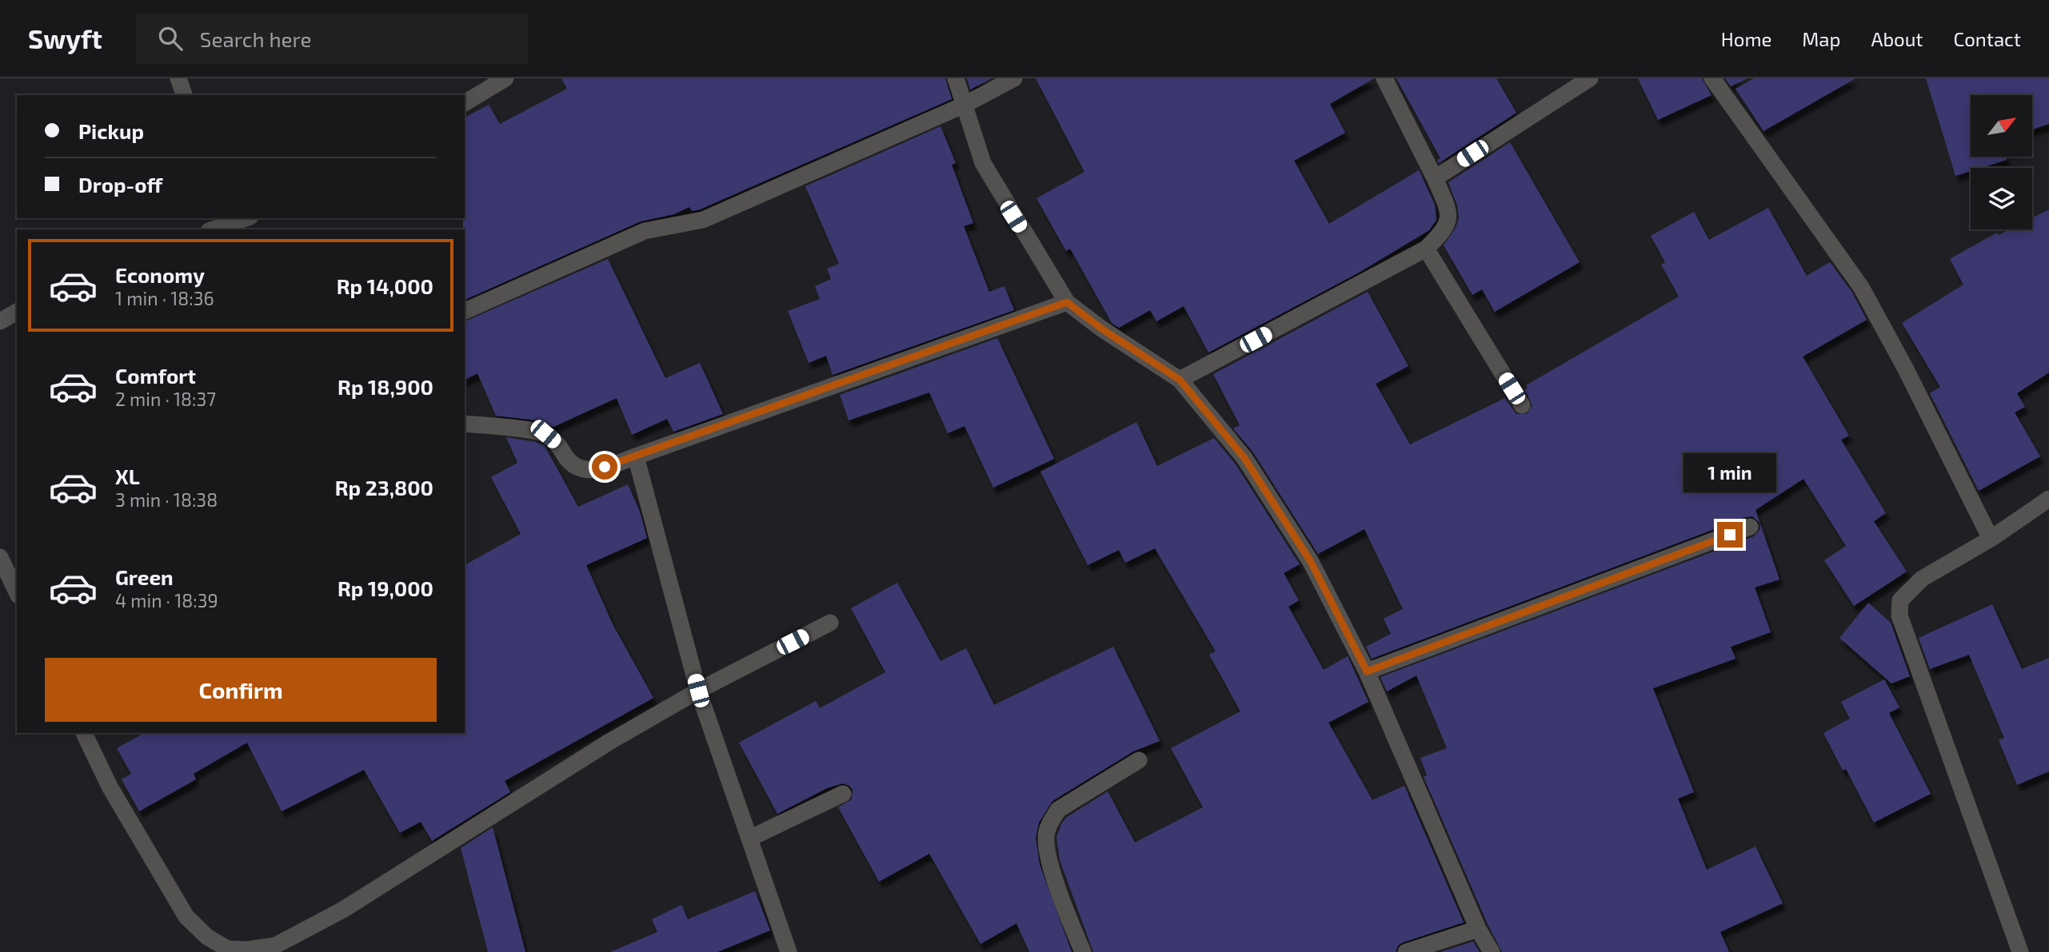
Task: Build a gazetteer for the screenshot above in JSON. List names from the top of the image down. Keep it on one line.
{"north":"top right","page":{"header":"Swyft","search":"Search here","nav":["Home","Map","About","Contact"],"banner":["Pickup","Drop-off"],"list":[{"name":"Economy","note":"1 min · 18:36","value":"Rp 14,000"},{"name":"Comfort","note":"2 min · 18:37","value":"Rp 18,900"},{"name":"XL","note":"3 min · 18:38","value":"Rp 23,800"},{"name":"Green","note":"4 min · 18:39","value":"Rp 19,000"}],"bubble":"1 min","buttons":"Confirm"}}
